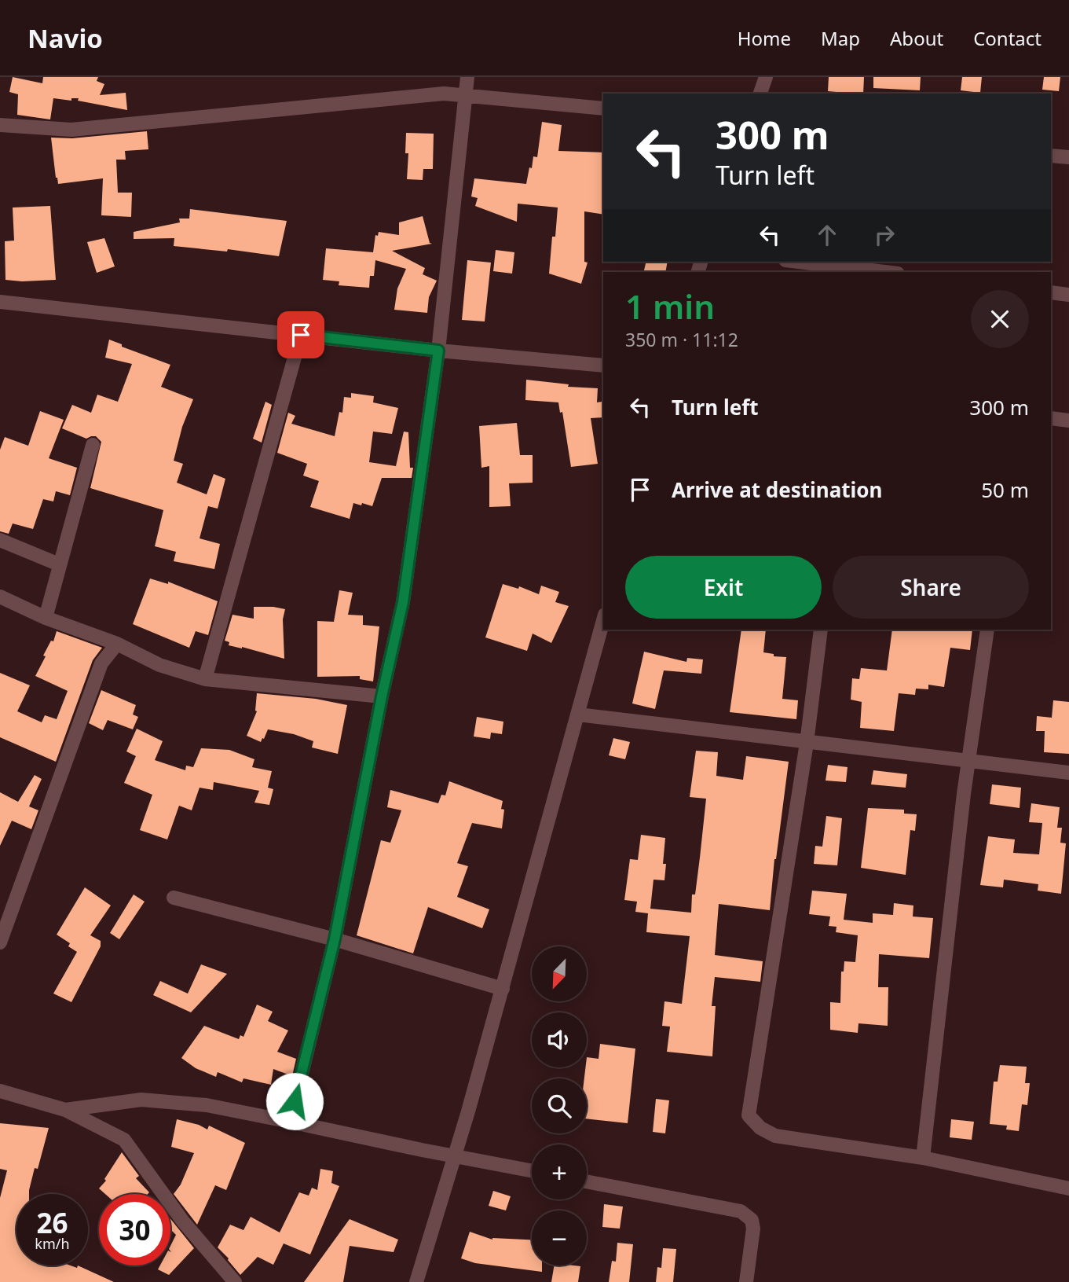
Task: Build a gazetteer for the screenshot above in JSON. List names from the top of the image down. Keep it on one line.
{"north":"bottom left","page":{"header":"Navio","nav":["Home","Map","About","Contact"],"turn":["300 m","Turn left"],"heading":["1 min","350 m · 11:12"],"list":[{"name":"Turn left","value":"300 m"},{"name":"Arrive at destination","value":"50 m"}],"buttons":["Exit","Share"],"map_buttons":["+","−"],"speed":"26 km/h","limit":"30"}}
